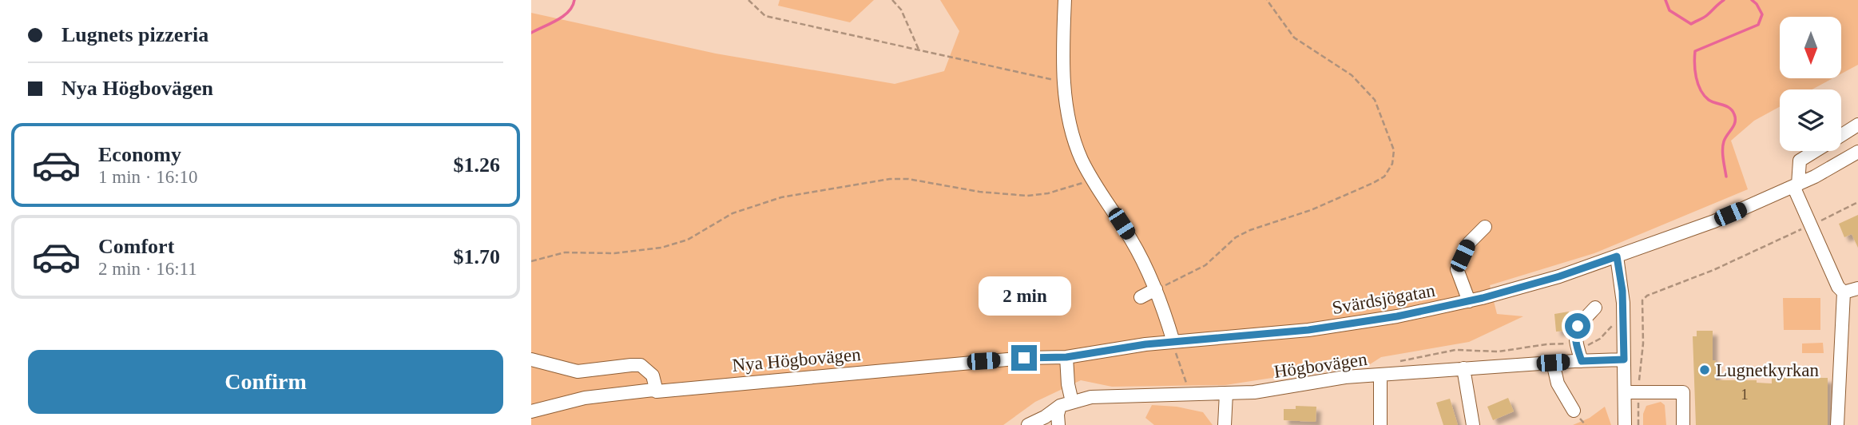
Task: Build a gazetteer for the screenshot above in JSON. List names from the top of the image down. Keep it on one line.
{"streets":{"street":["Svärdsjögatan","Nya Högbovägen","Högbovägen"]},"crossings":[["Svärdsjögatan","Nya Högbovägen"]],"places":["Lugnetkyrkan"],"house_numbers":["1"],"north":"bottom","page":{"banner":["Lugnets pizzeria","Nya Högbovägen"],"list":[{"name":"Economy","note":"1 min · 16:10","value":"$1.26"},{"name":"Comfort","note":"2 min · 16:11","value":"$1.70"}],"bubble":"2 min","buttons":"Confirm"}}
